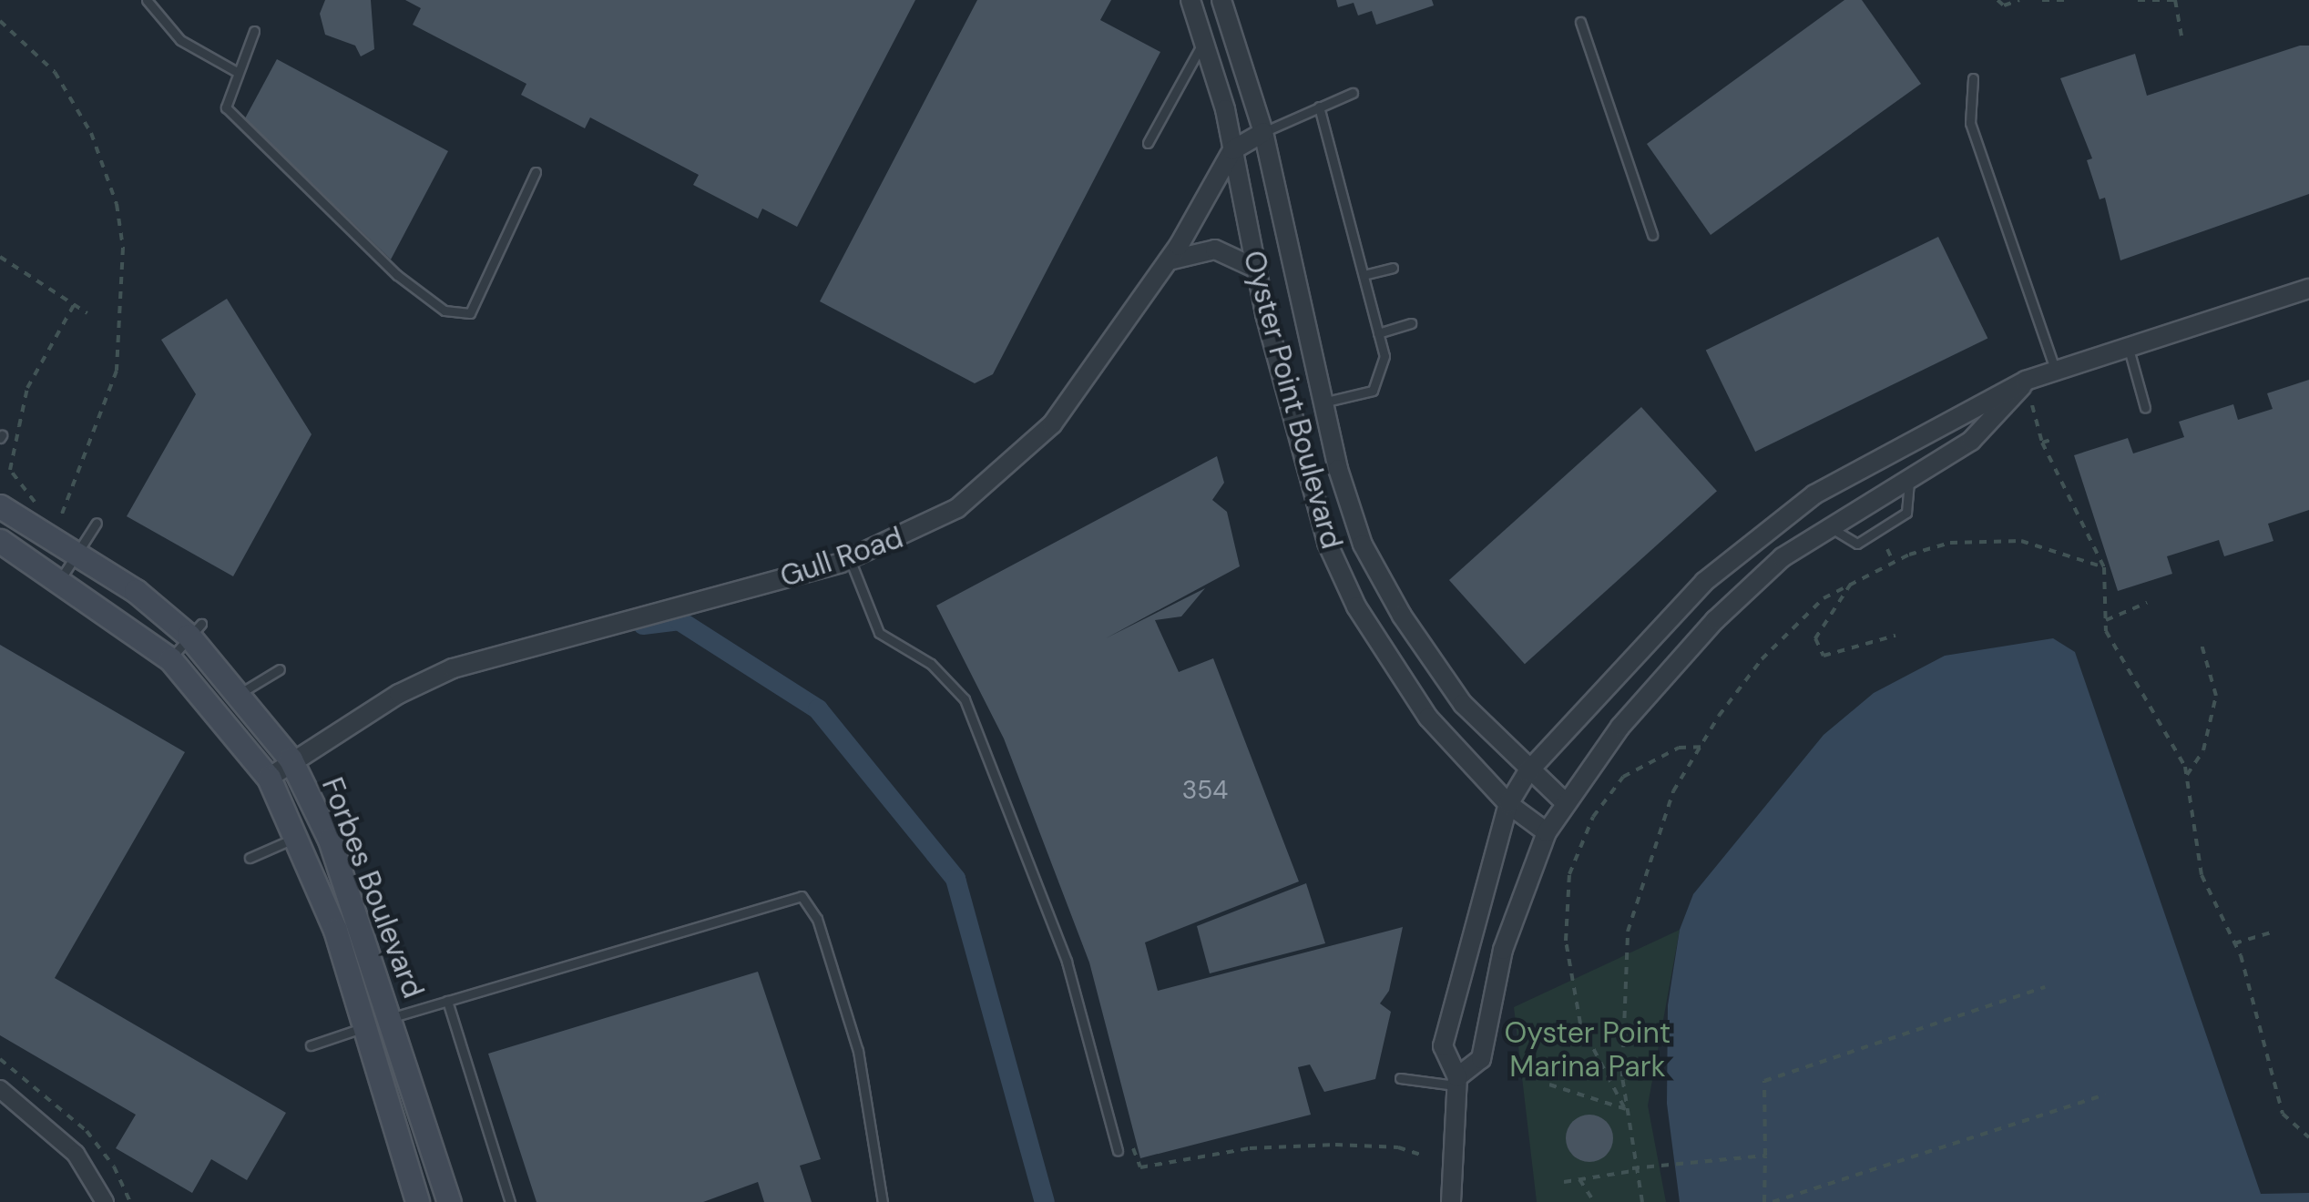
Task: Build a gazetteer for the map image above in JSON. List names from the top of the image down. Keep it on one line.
{"streets":{"main road":["Forbes Boulevard"],"street":["Oyster Point Boulevard","Gull Road"]},"crossings":[["Oyster Point Boulevard","Gull Road"],["Gull Road","Forbes Boulevard"]],"parks":["Oyster Point Marina Park"],"house_numbers":["354"]}
